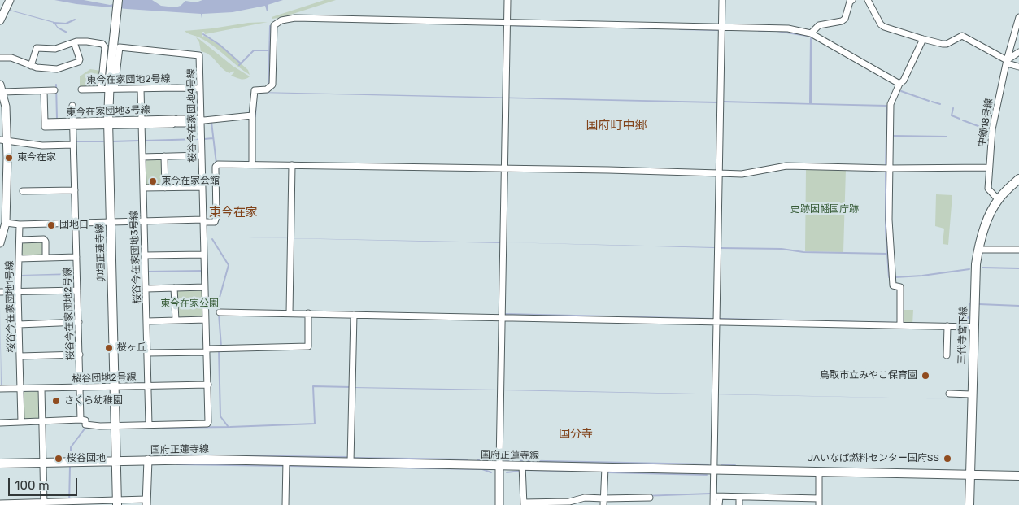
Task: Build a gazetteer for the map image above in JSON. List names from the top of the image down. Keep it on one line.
{"streets":{"main road":["卯垣正蓮寺線","三代寺宮下線","国府正蓮寺線"],"street":["東今在家団地2号線","東今在家団地3号線","桜谷今在家団地4号線","中郷18号線","桜谷今在家団地3号線","桜谷今在家団地1号線","桜谷今在家団地2号線","桜谷団地2号線"]},"crossings":[["東今在家団地2号線","桜谷今在家団地4号線"],["東今在家団地2号線","卯垣正蓮寺線"],["東今在家団地2号線","桜谷今在家団地3号線"],["東今在家団地3号線","桜谷今在家団地4号線"],["東今在家団地3号線","卯垣正蓮寺線"],["東今在家団地3号線","桜谷今在家団地3号線"],["東今在家団地3号線","桜谷今在家団地2号線"],["桜谷今在家団地4号線","卯垣正蓮寺線"],["桜谷今在家団地4号線","桜谷今在家団地3号線"],["桜谷今在家団地4号線","桜谷今在家団地2号線"],["桜谷今在家団地4号線","桜谷団地2号線"],["中郷18号線","三代寺宮下線"],["卯垣正蓮寺線","桜谷団地2号線"],["卯垣正蓮寺線","国府正蓮寺線"],["桜谷今在家団地3号線","桜谷団地2号線"],["桜谷今在家団地1号線","桜谷団地2号線"],["桜谷今在家団地2号線","桜谷団地2号線"],["三代寺宮下線","国府正蓮寺線"]],"districts":["国府町中郷","東今在家","国分寺"],"parks":["史跡因幡国庁跡","東今在家公園"],"places":["東今在家","東今在家会館","団地口","桜ヶ丘","鳥取市立みやこ保育園","さくら幼稚園","桜谷団地","JAいなば燃料センター国府SS"],"scale_bar":"100 m"}
